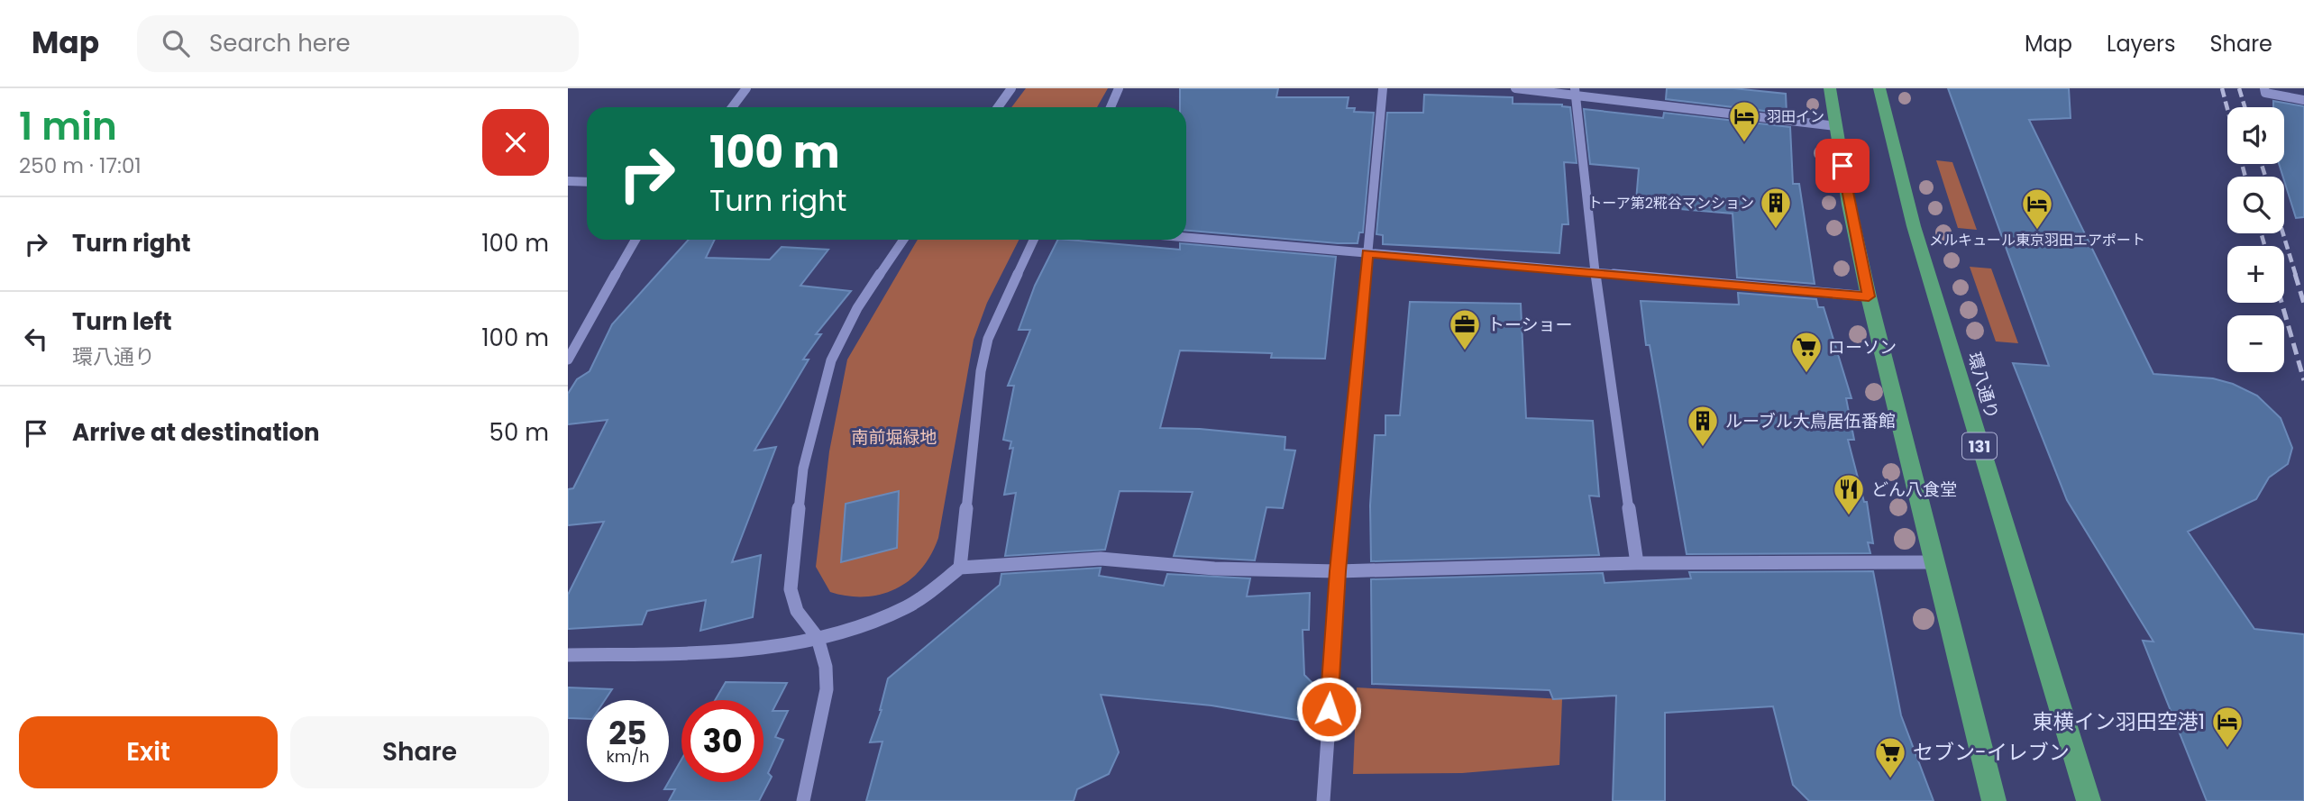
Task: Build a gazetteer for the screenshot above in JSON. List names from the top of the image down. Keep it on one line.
{"streets":{"highway":["環八通り","131"]},"parks":["南前堀緑地"],"places":{"hotel":["羽田イン","メルキュール東京羽田エアポート","東横イン羽田空港1"],"building":["トーア第2糀谷マンション","ルーブル大鳥居伍番館"],"office":["トーショー"],"supermarket":["ローソン","セブン-イレブン"],"restaurant":["どん八食堂"]},"page":{"header":"Map","search":"Search here","nav":["Map","Layers","Share"],"heading":["1 min","250 m · 17:01"],"map_buttons":["+","−"],"turn":["100 m","Turn right"],"list":[{"name":"Turn right","value":"100 m"},{"name":"Turn left","note":"環八通り","value":"100 m"},{"name":"Arrive at destination","value":"50 m"}],"speed":"25 km/h","limit":"30","buttons":["Exit","Share"]}}
